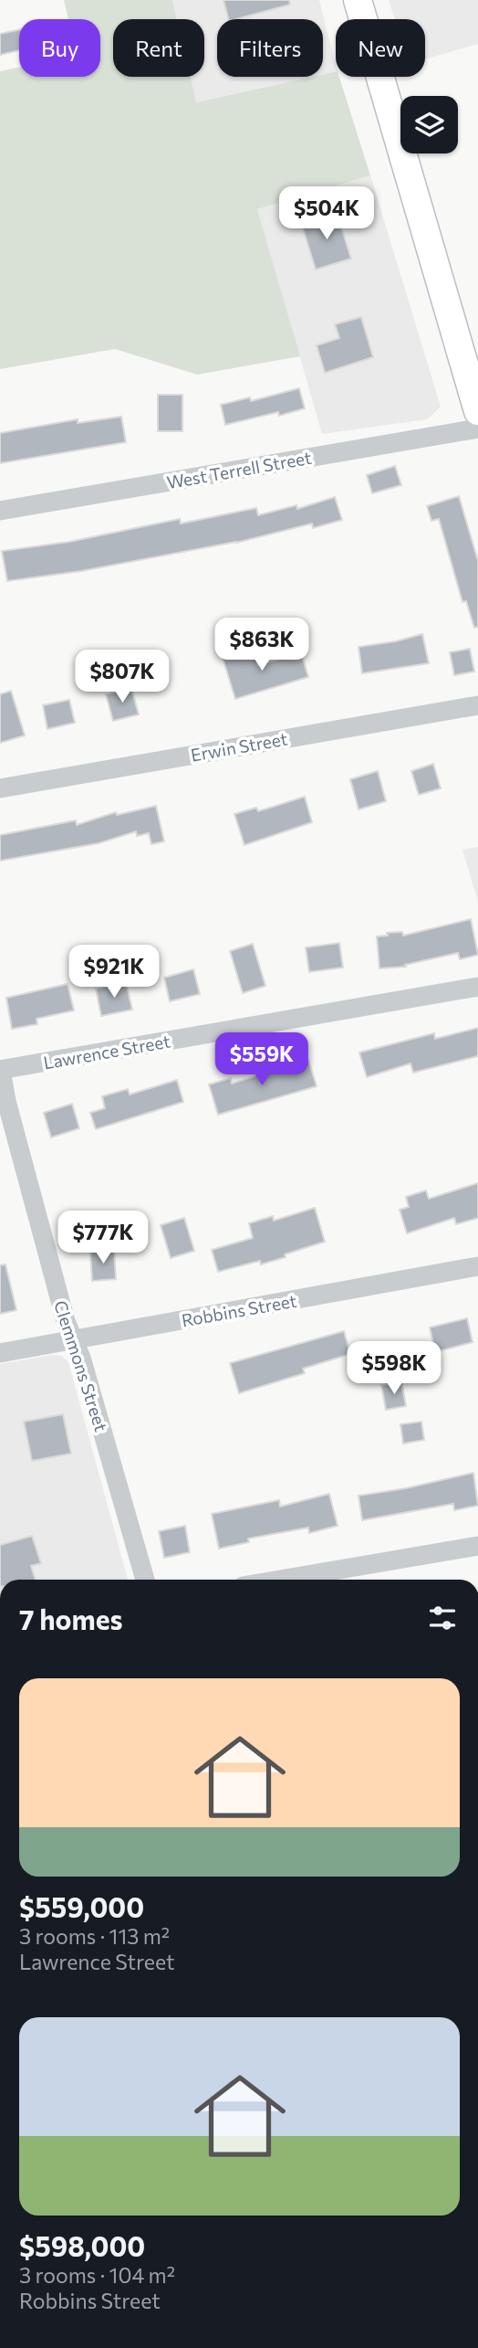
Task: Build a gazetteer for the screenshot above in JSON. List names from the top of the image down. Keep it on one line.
{"streets":{"street":["West Terrell Street","Erwin Street","Lawrence Street","Robbins Street","Clemmons Street"]},"crossings":[["Lawrence Street","Clemmons Street"],["Robbins Street","Clemmons Street"]],"page":{"chip":["Buy","Rent","Filters","New"],"price":["$504K","$863K","$807K","$921K","$559K","$777K","$598K"],"heading":"7 homes","list":[{"name":"$559,000","note":"3 rooms · 113 m² · Lawrence Street"},{"name":"$598,000","note":"3 rooms · 104 m² · Robbins Street"}]}}
